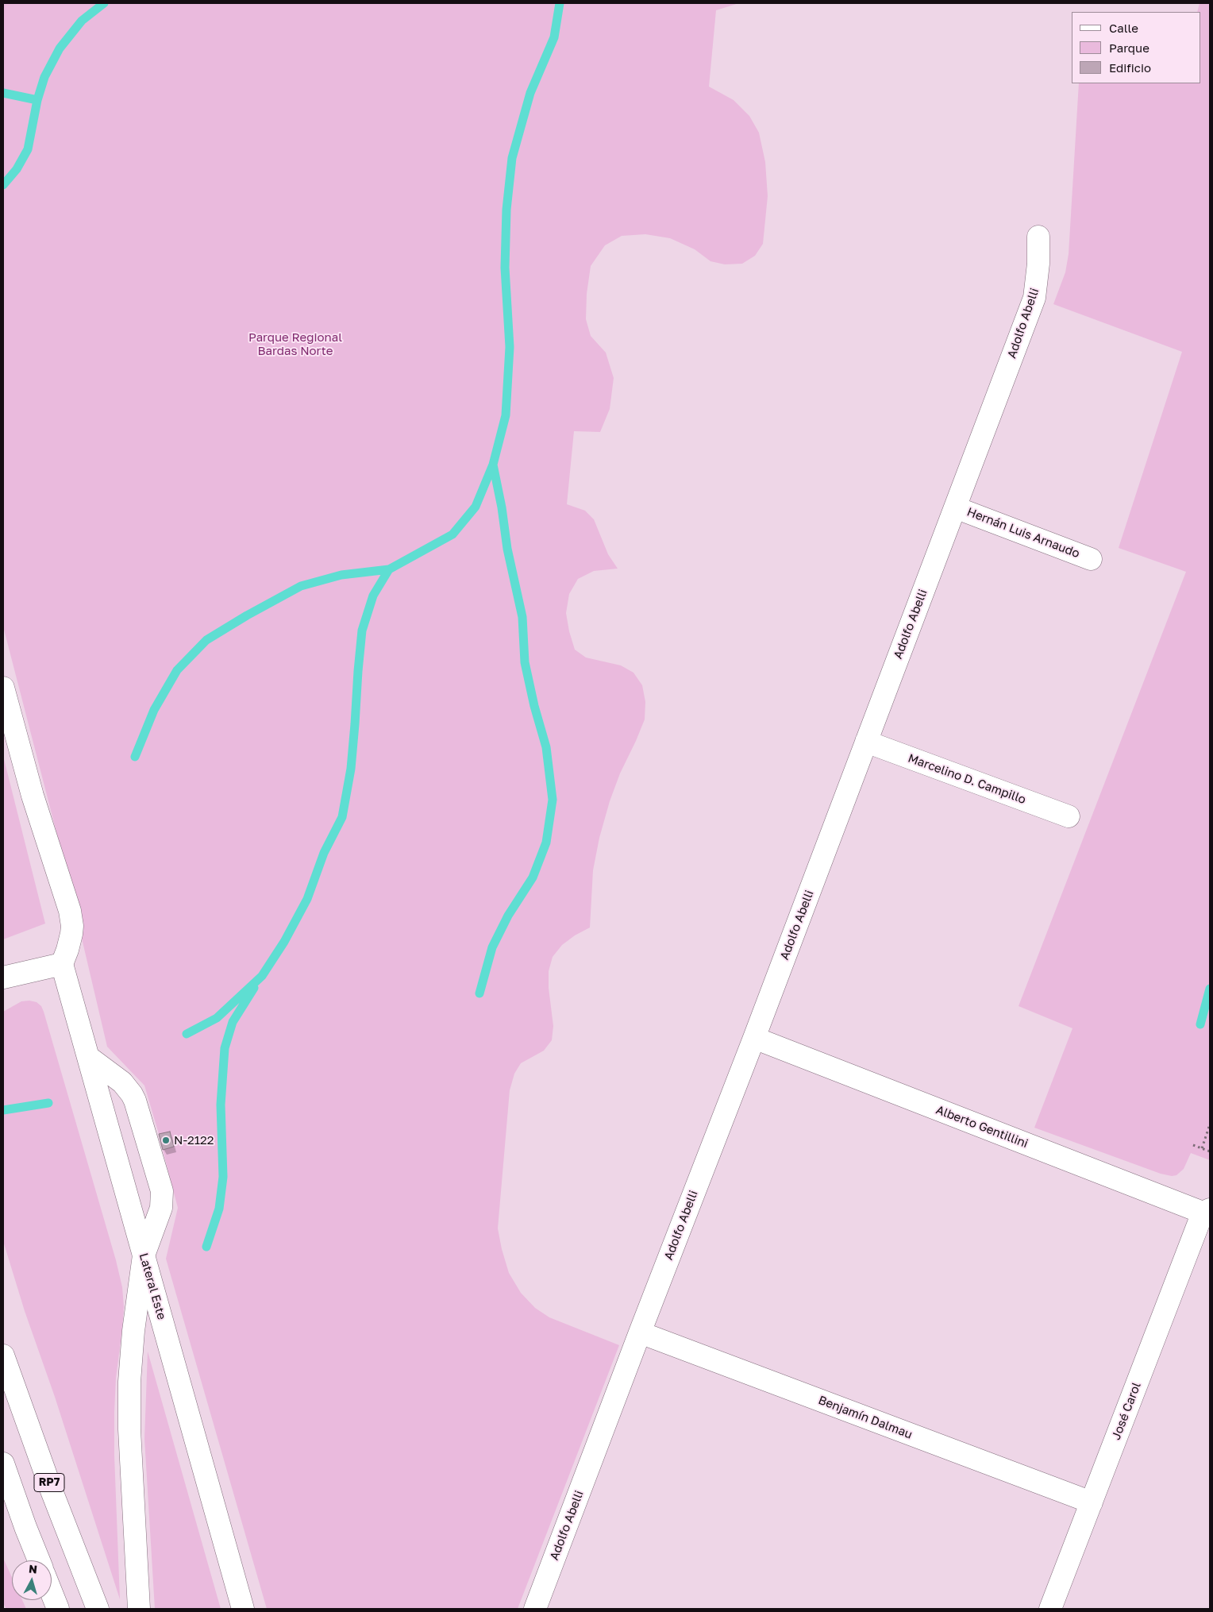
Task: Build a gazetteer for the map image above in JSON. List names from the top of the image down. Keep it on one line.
{"streets":{"main road":["Adolfo Abelli","Hernán Luis Arnaudo","Marcelino D. Campillo","Alberto Gentillini","Lateral Este","José Carol","Benjamín Dalmau","RP7"]},"crossings":[["Adolfo Abelli","Hernán Luis Arnaudo"],["Adolfo Abelli","Marcelino D. Campillo"],["Adolfo Abelli","Alberto Gentillini"],["Adolfo Abelli","Benjamín Dalmau"],["Alberto Gentillini","José Carol"],["José Carol","Benjamín Dalmau"]],"parks":["Parque Regional Bardas Norte"],"places":["N-2122"],"legend":["Calle","Parque","Edificio"],"north":"top"}
